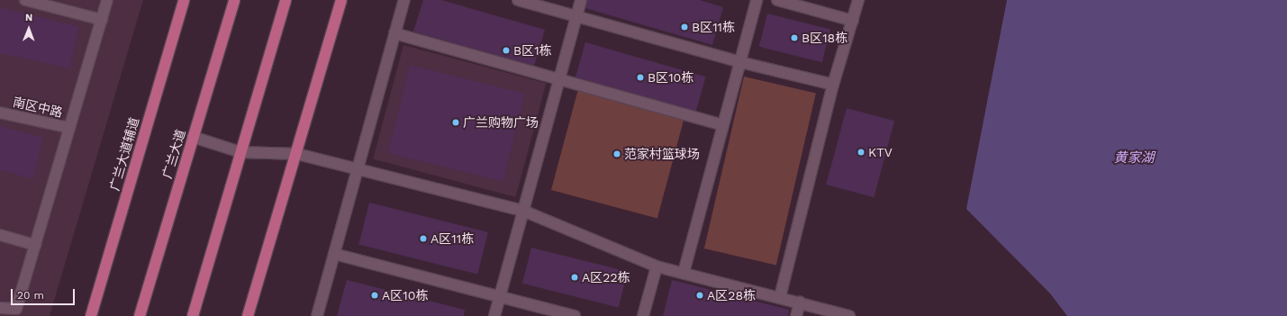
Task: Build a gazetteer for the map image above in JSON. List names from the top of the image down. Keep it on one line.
{"streets":{"main road":["广兰大道辅道","广兰大道"],"street":["南区中路"]},"water":["黄家湖"],"places":["B区11栋","B区18栋","B区1栋","B区10栋","广兰购物广场","KTV","范家村篮球场","A区11栋","A区22栋","A区10栋","A区28栋"],"scale_bar":"20 m","north":"top"}
